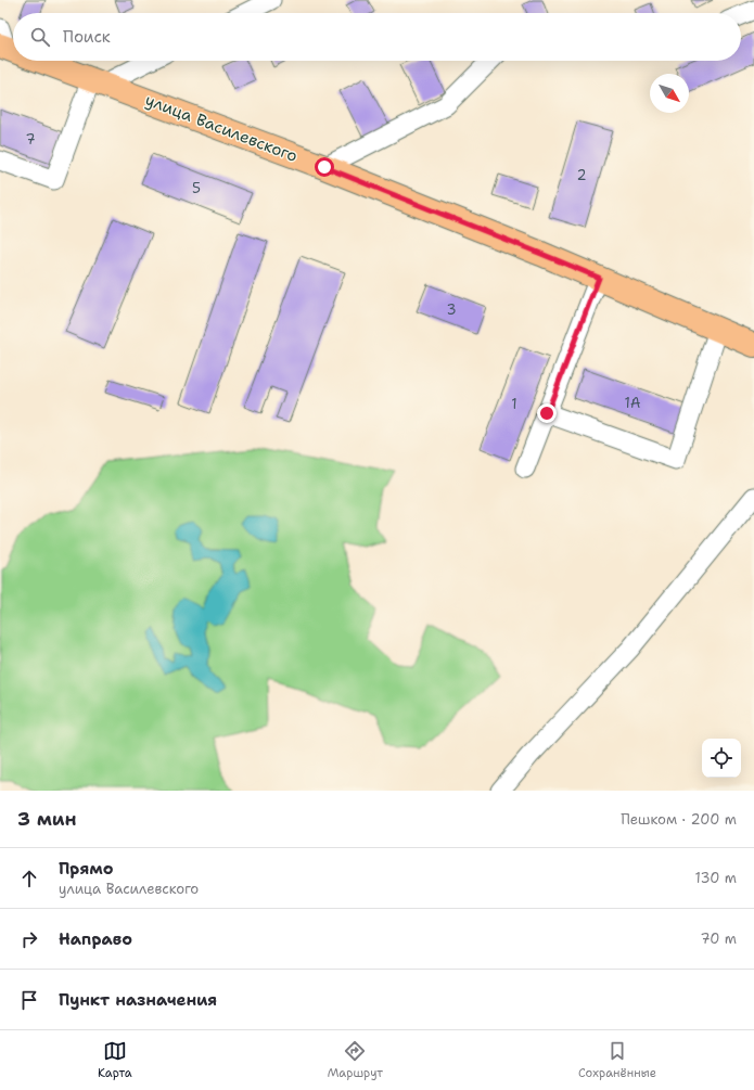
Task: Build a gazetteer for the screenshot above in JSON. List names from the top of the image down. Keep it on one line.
{"streets":{"main road":["улица Василевского"]},"house_numbers":["7","2","5","3","1А","1"],"north":"bottom right","page":{"search":"Поиск","heading":["3 мин","Пешком · 200 m"],"list":[["Прямо","улица Василевского","130 m"],["Направо","70 m"],"Пункт назначения"],"nav":["Карта","Маршрут","Сохранённые"]}}
